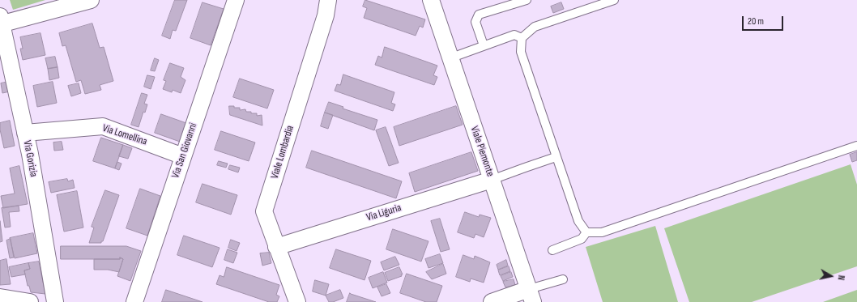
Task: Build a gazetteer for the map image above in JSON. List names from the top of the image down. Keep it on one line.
{"streets":{"street":["Via Lomellina","Via San Giovanni","Viale Piemonte","Viale Lombardia","Via Gorizia","Via Liguria"]},"crossings":[["Via Lomellina","Via San Giovanni"],["Via Lomellina","Via Gorizia"],["Viale Piemonte","Via Liguria"],["Viale Lombardia","Via Liguria"]],"scale_bar":"20 m","north":"right"}
